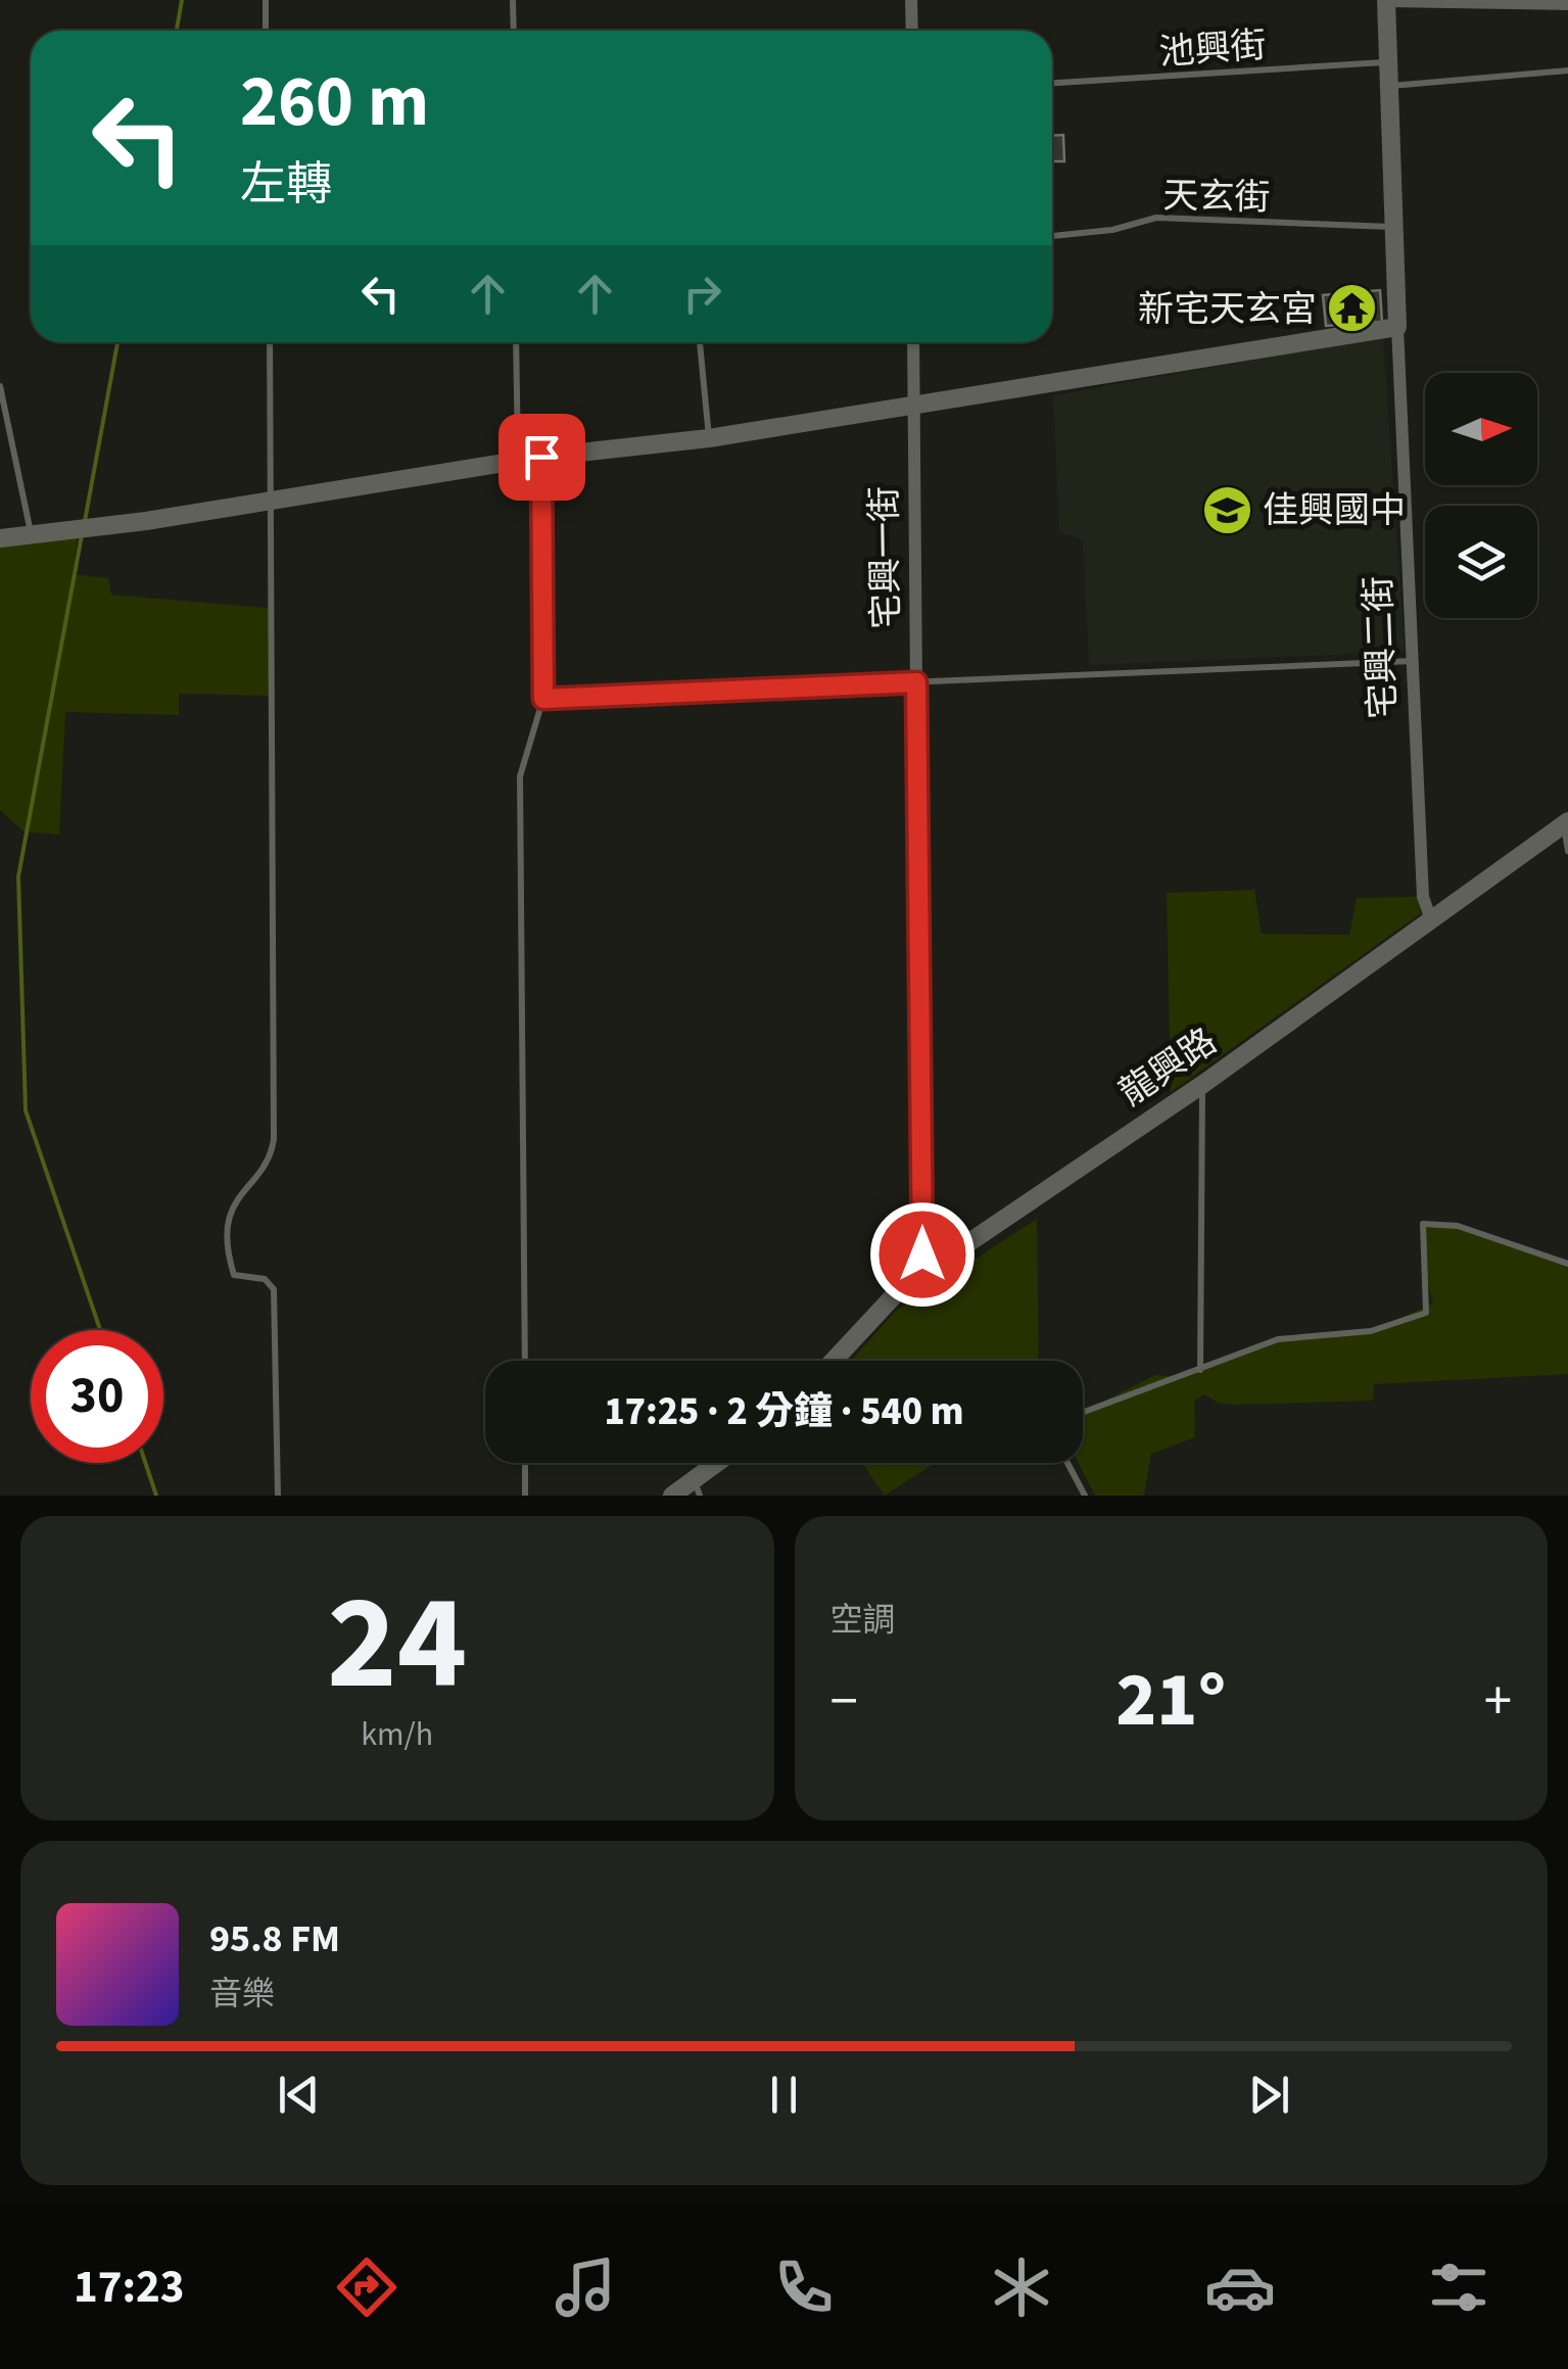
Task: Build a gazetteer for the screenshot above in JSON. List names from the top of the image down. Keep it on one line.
{"streets":{"street":["宅興一街","宅興二街","龍興路"],"lane":["池興街","天玄街"]},"crossings":[["池興街","宅興二街"],["天玄街","宅興二街"],["宅興一街","龍興路"],["宅興二街","龍興路"]],"places":{"temple":["新宅天玄宮"],"school or university":["佳興國中"]},"north":"right","page":{"turn":["260 m","左轉"],"limit":"30","trip":"17:25 · 2 分鐘 · 540 m","tile":[["24","km/h"],"空調"],"heat":["−","21°","+"],"song":["95.8 FM","音樂"],"tabs":"17:23"}}
